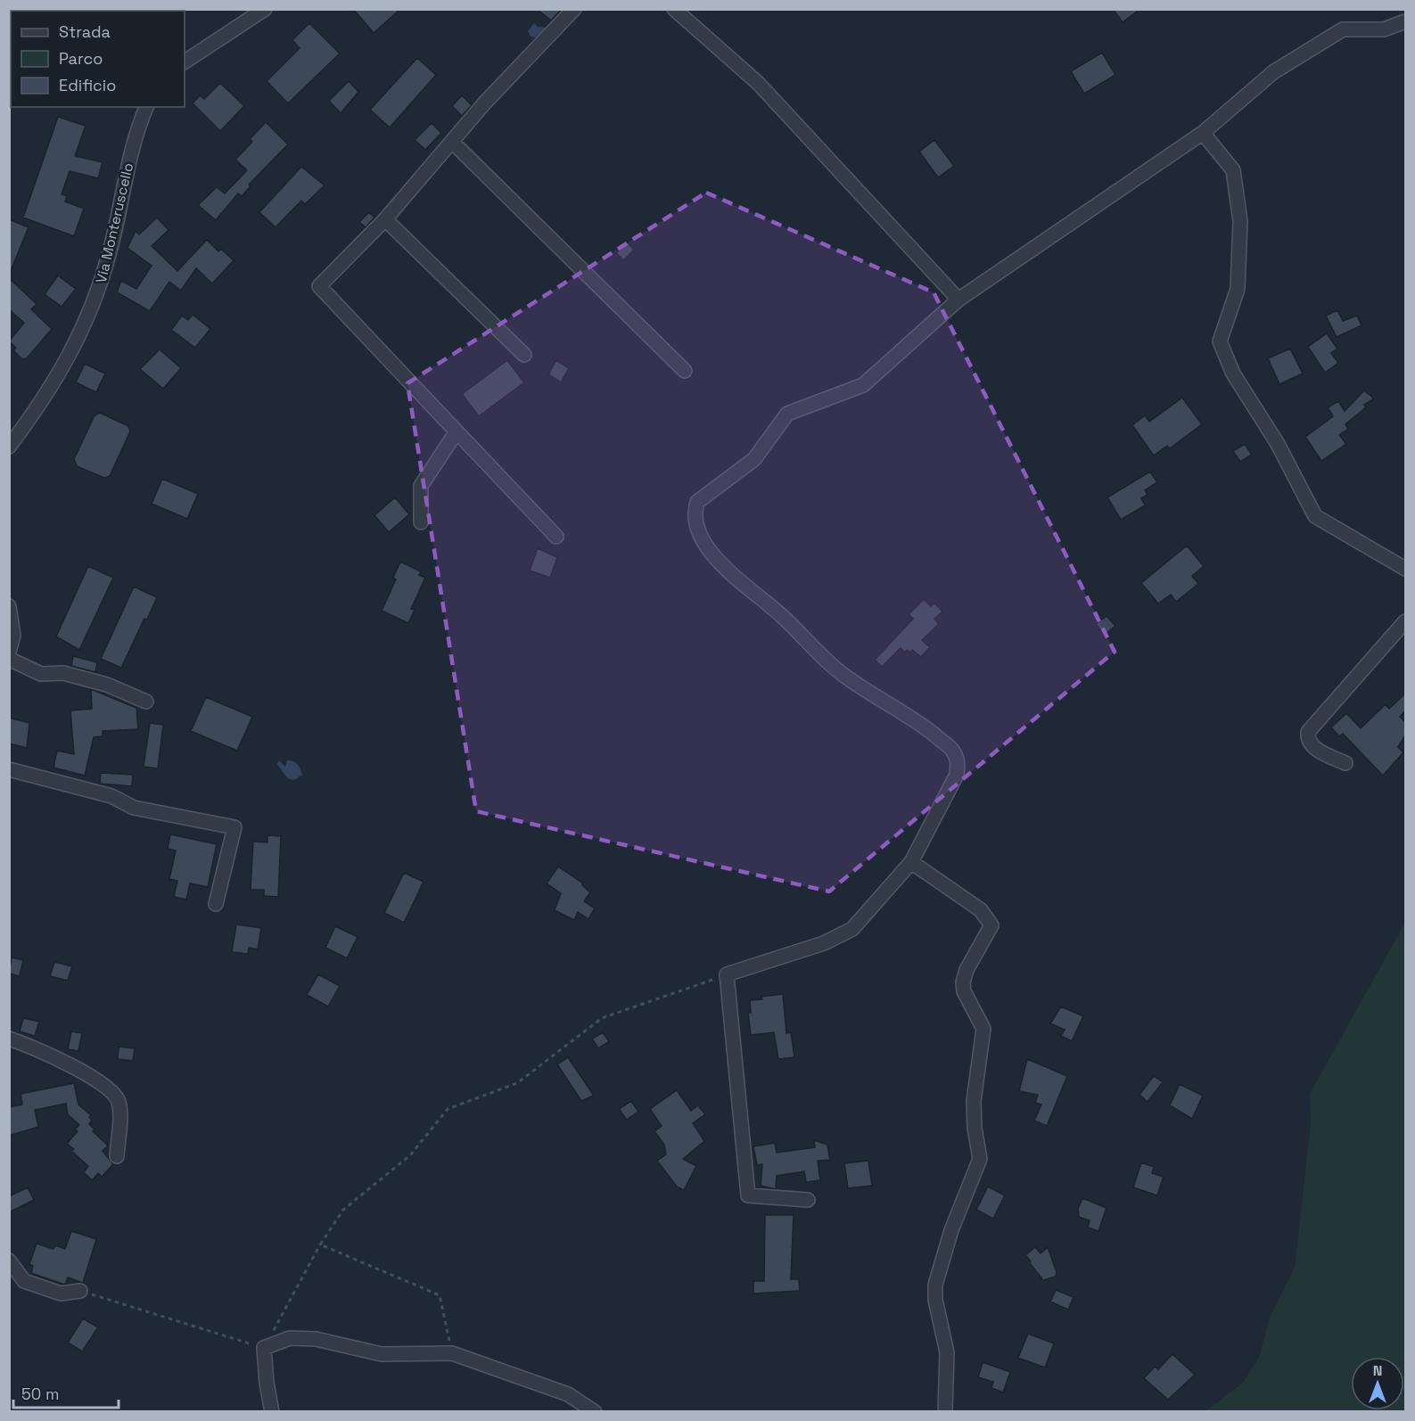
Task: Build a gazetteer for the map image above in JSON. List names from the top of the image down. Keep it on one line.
{"streets":{"street":["Via Monteruscello"]},"legend":["Strada","Parco","Edificio"],"scale_bar":"50 m","north":"top"}
